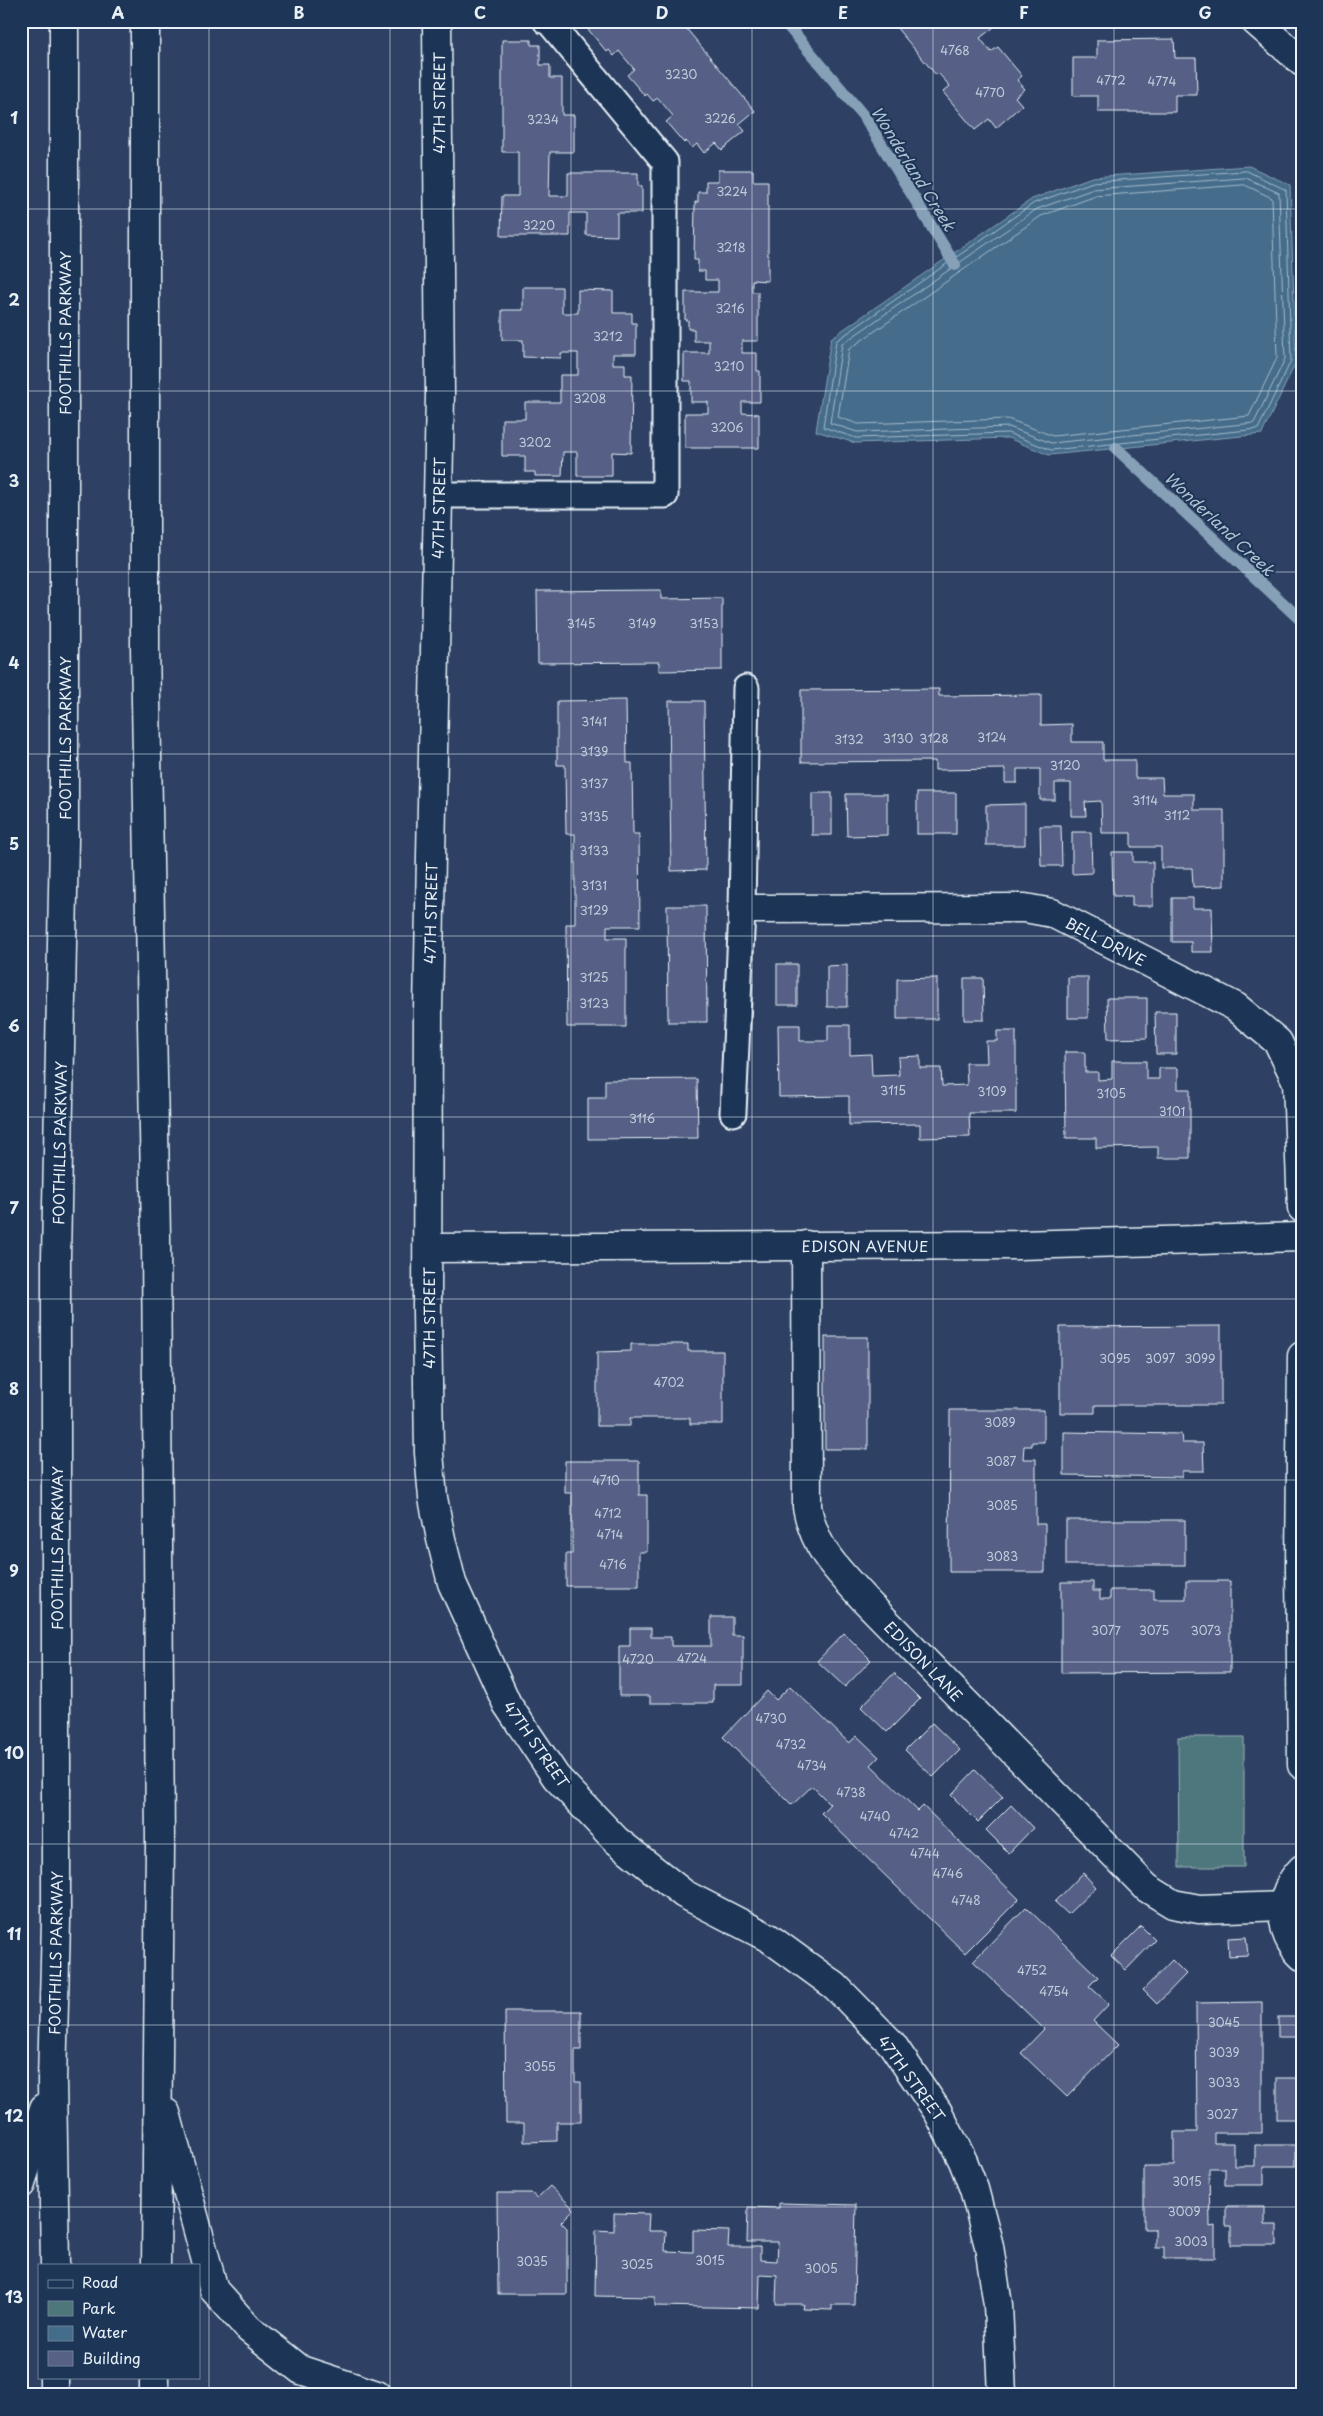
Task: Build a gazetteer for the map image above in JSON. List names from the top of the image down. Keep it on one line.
{"streets":{"main road":["47TH STREET","FOOTHILLS PARKWAY","BELL DRIVE","EDISON AVENUE","EDISON LANE"]},"crossings":[["47TH STREET","EDISON AVENUE"],["EDISON AVENUE","EDISON LANE"]],"water":["Wonderland Creek"],"house_numbers":["4768","3230","4772","4774","4770","3226","3234","3224","3220","3218","3216","3212","3210","3208","3206","3202","3145","3149","3153","3141","3124","3130","3128","3132","3139","3120","3137","3114","3112","3135","3133","3131","3129","3125","3123","3115","3109","3105","3101","3116","3095","3097","3099","4702","3089","3087","4710","3085","4712","4714","3083","4716","3077","3075","3073","4724","4720","4730","4732","4734","4738","4740","4742","4744","4746","4748","4752","4754","3045","3039","3055","3033","3027","3015","3009","3003","3015","3035","3025","3005"],"legend":["Road","Park","Water","Building"],"grid":{"columns":["A","B","C","D","E","F","G"],"rows":["1","2","3","4","5","6","7","8","9","10","11","12","13"]}}
